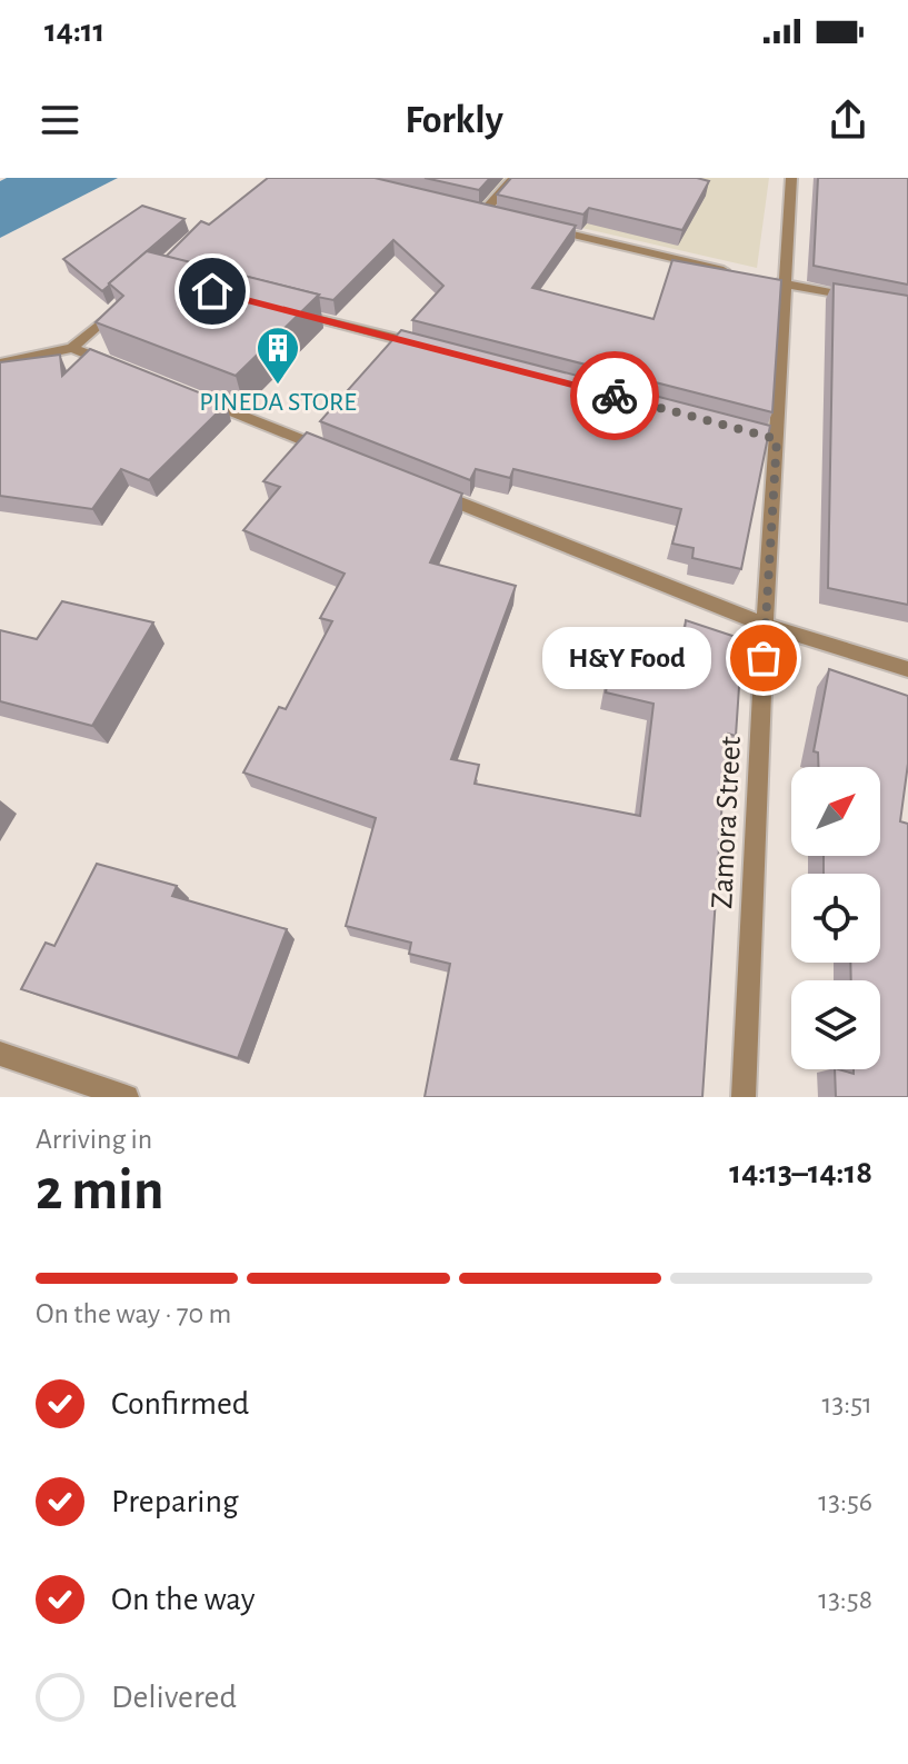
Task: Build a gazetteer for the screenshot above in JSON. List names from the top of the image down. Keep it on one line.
{"streets":{"street":["Zamora Street"]},"places":{"building":["PINEDA STORE"],"other":["H&Y Food"]},"north":"top right","page":{"status":"14:11","header":"Forkly","bubble":"H&Y Food","heading":["2 min","Arriving in","14:13–14:18"],"bar":"On the way · 70 m","list":[["Confirmed","13:51"],["Preparing","13:56"],["On the way","13:58"],"Delivered"]}}
